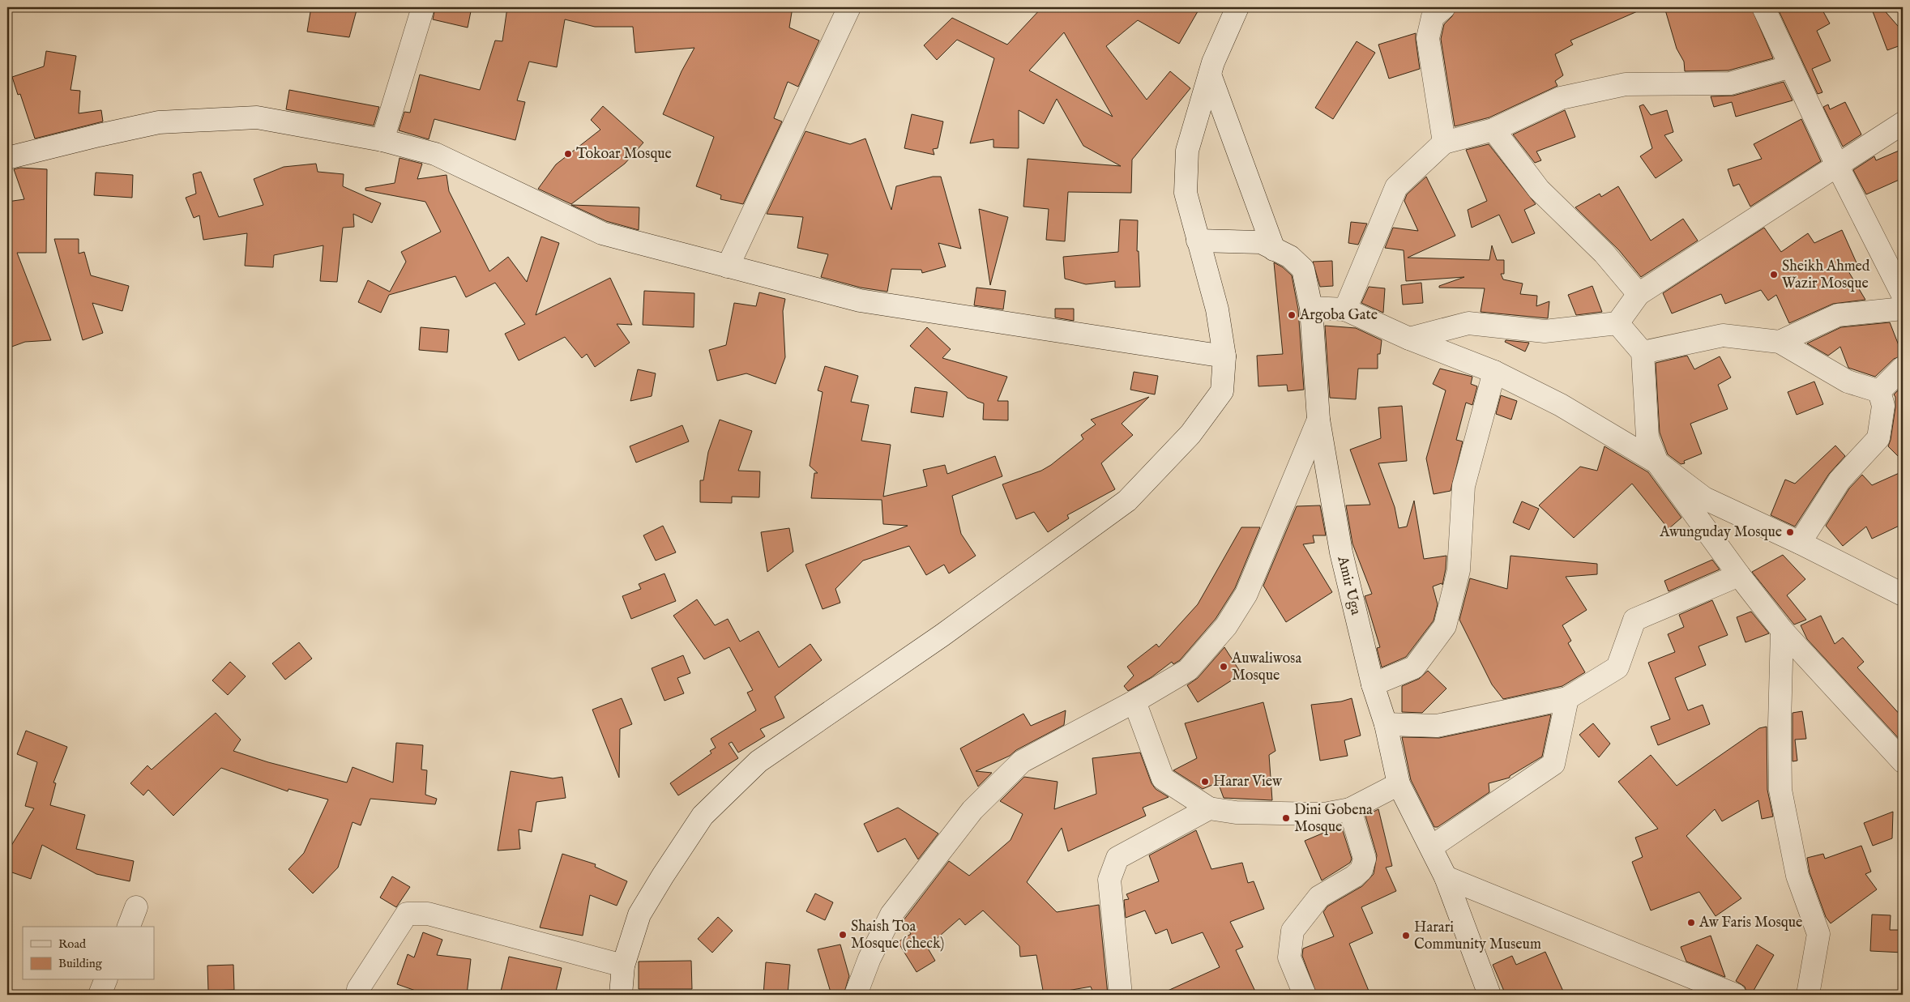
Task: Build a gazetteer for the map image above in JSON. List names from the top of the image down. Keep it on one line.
{"streets":{"street":["Amir Uga"]},"places":["Tokoar Mosque","Sheikh Ahmed Wazir Mosque","Argoba Gate","Awunguday Mosque","Auwaliwosa Mosque","Harar View","Dini Gobena Mosque","Aw Faris Mosque","Shaish Toa Mosque (check)","Harari Community Museum"],"legend":["Road","Building"]}
